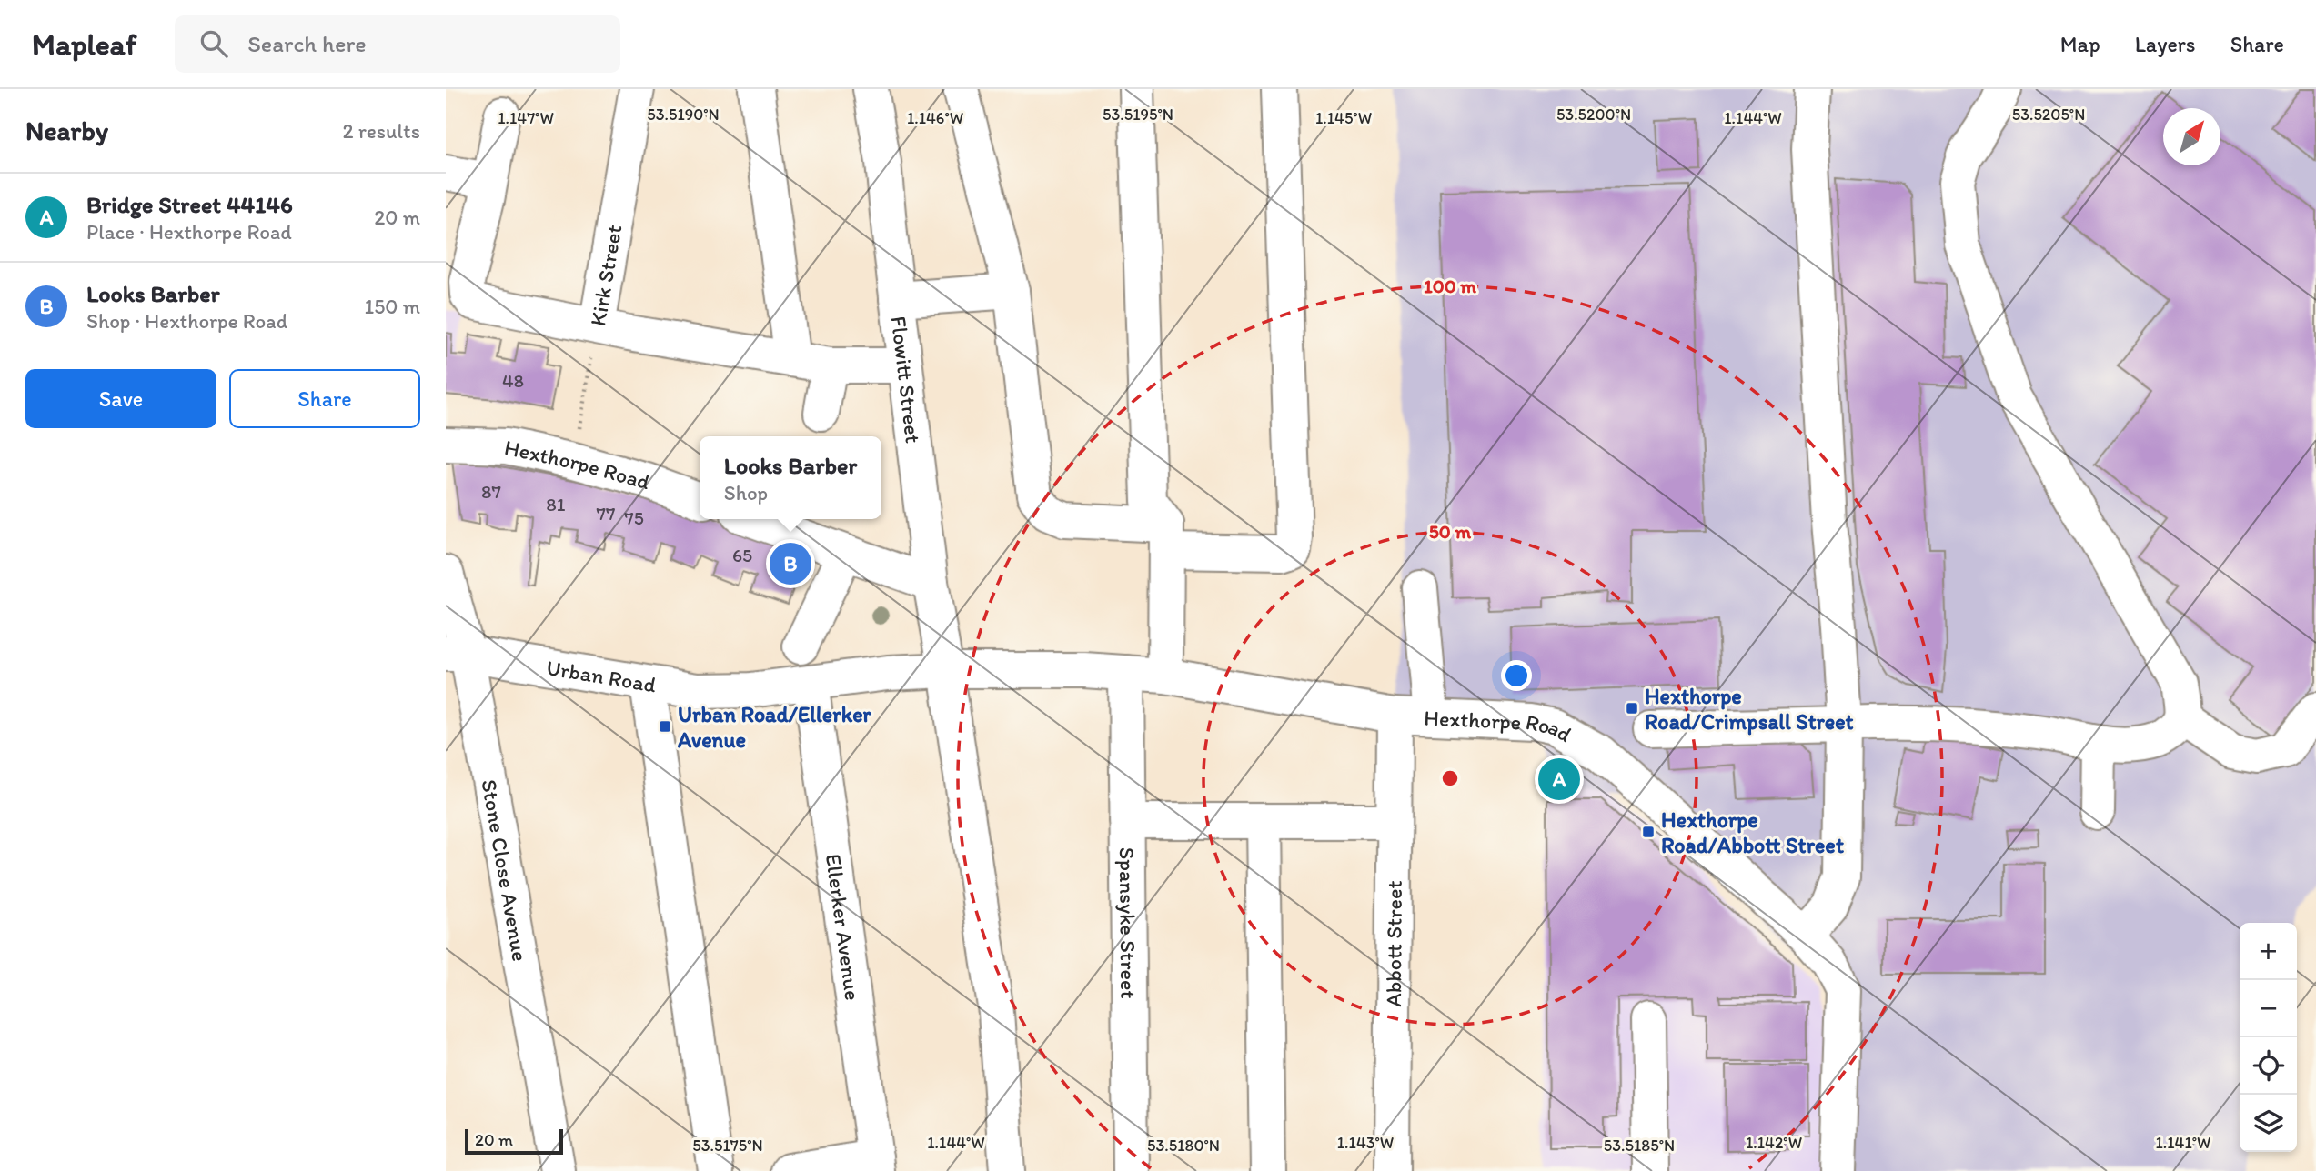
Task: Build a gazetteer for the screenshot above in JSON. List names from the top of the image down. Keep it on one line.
{"streets":{"street":["Kirk Street","Flowitt Street","Hexthorpe Road","Urban Road","Stone Close Avenue","Spansyke Street","Ellerker Avenue","Abbott Street"]},"crossings":[["Kirk Street","Hexthorpe Road"],["Flowitt Street","Hexthorpe Road"],["Flowitt Street","Urban Road"],["Hexthorpe Road","Urban Road"],["Hexthorpe Road","Spansyke Street"],["Hexthorpe Road","Abbott Street"],["Urban Road","Stone Close Avenue"],["Urban Road","Ellerker Avenue"]],"places":{"transit":["Hexthorpe Road/Crimpsall Street","Urban Road/Ellerker Avenue","Hexthorpe Road/Abbott Street"]},"house_numbers":["48","87","81","77","75","65"],"scale_bar":"20 m","north":"top right","page":{"header":"Mapleaf","search":"Search here","nav":["Map","Layers","Share"],"heading":["Nearby","2 results"],"list":[{"mark":"A","name":"Bridge Street 44146","note":"Place · Hexthorpe Road","value":"20 m"},{"mark":"B","name":"Looks Barber","note":"Shop · Hexthorpe Road","value":"150 m"}],"buttons":["Save","Share"],"popup":["Looks Barber","Shop"],"pins":["B","A"],"map_buttons":["+","−"],"scale":"20 m"},"coordinates":["53.5205°N","53.5190°N","53.5195°N","53.5200°N","1.147°W","1.146°W","1.145°W","1.144°W","1.143°W","1.142°W","1.141°W","53.5175°N","53.5180°N","53.5185°N"],"rings":["100 m","50 m"]}
